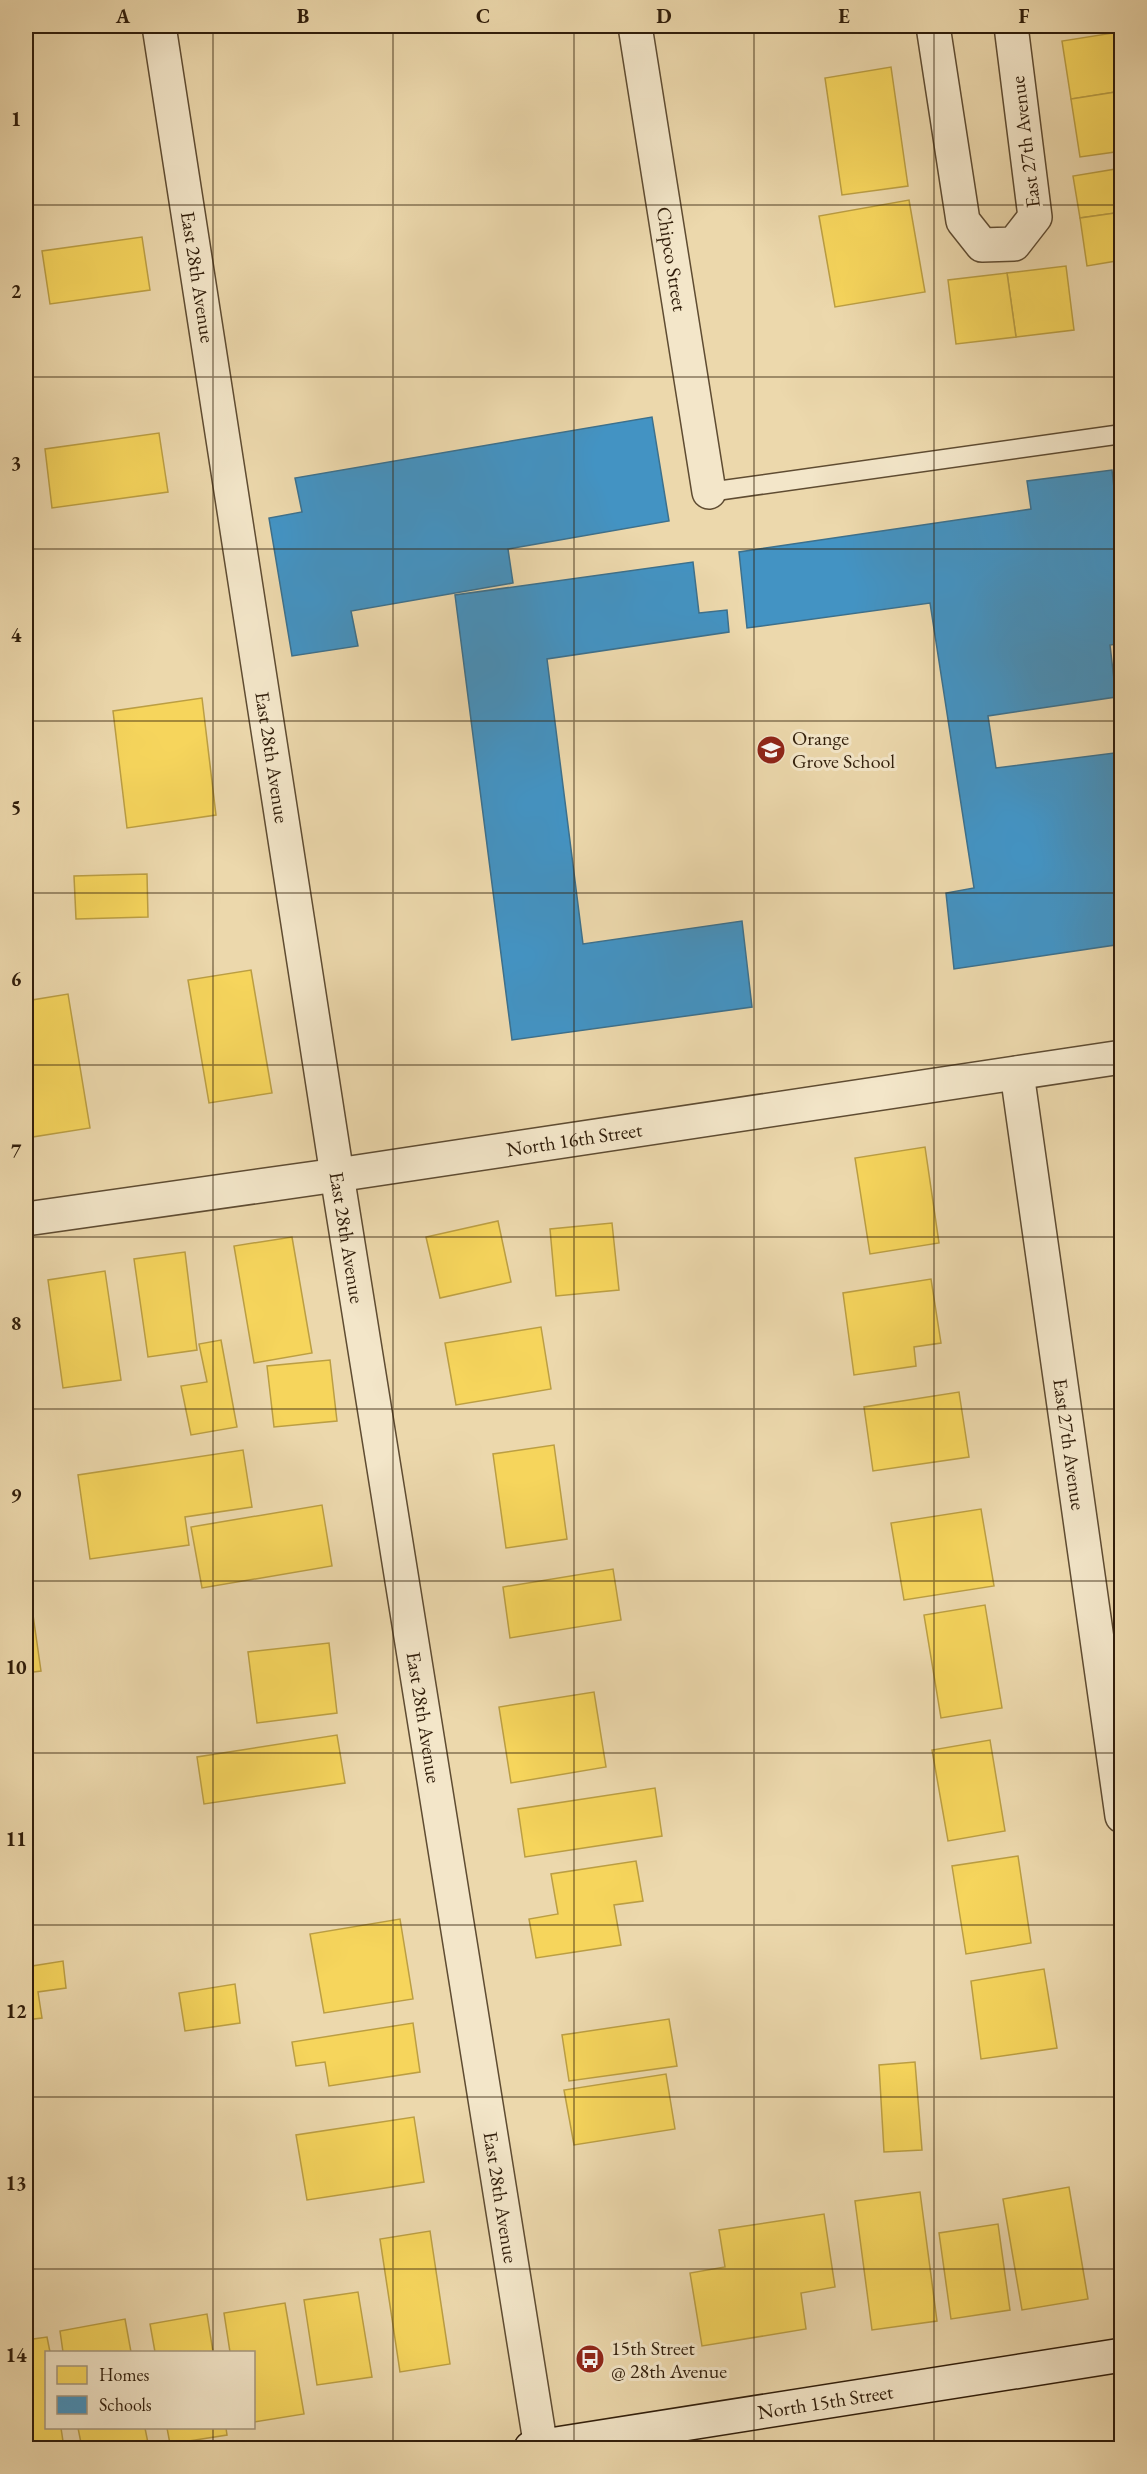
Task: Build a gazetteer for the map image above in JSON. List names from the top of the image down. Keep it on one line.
{"streets":{"street":["East 27th Avenue","Chipco Street","East 28th Avenue","North 16th Street","North 15th Street"]},"crossings":[["East 27th Avenue","North 16th Street"],["East 28th Avenue","North 16th Street"],["East 28th Avenue","North 15th Street"]],"places":{"school or university":["Orange Grove School"],"bus stop":["15th Street @ 28th Avenue"]},"legend":["Homes","Schools"],"grid":{"columns":["A","B","C","D","E","F"],"rows":["1","2","3","4","5","6","7","8","9","10","11","12","13","14"]}}
